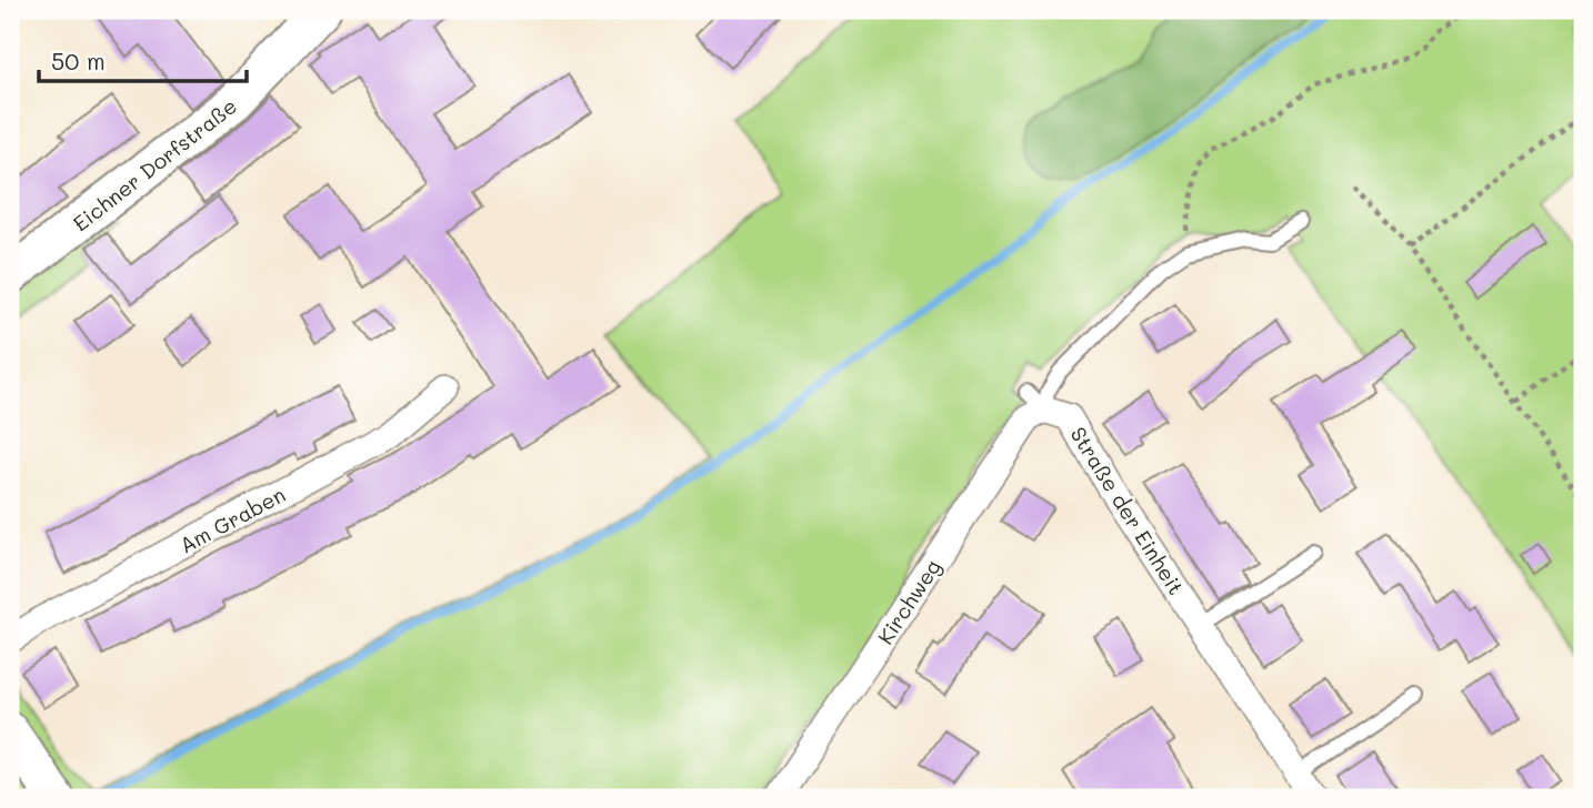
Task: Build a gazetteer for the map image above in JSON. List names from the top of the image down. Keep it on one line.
{"streets":{"main road":["Eichner Dorfstraße"],"street":["Straße der Einheit","Am Graben","Kirchweg"]},"crossings":[["Straße der Einheit","Kirchweg"]],"scale_bar":"50 m"}
